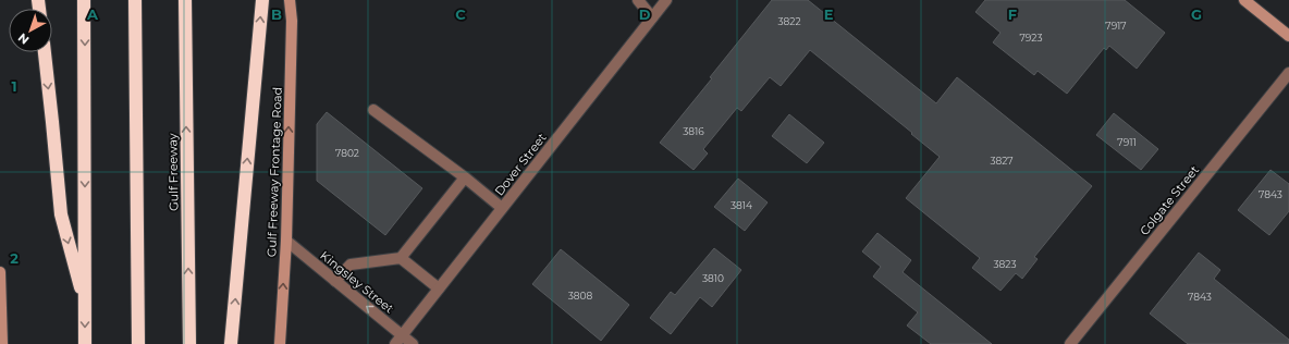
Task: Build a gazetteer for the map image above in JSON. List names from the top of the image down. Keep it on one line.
{"streets":{"highway":["Gulf Freeway"],"main road":["Gulf Freeway Frontage Road"],"street":["Dover Street","Colgate Street","Kingsley Street"]},"crossings":[["Dover Street","Kingsley Street"],["Gulf Freeway Frontage Road","Kingsley Street"]],"one_way":["Gulf Freeway Frontage Road"],"house_numbers":["3822","7917","7923","3816","7911","7802","3827","7843","3814","3823","3810","3808","7843"],"north":"bottom left","grid":{"columns":["A","B","C","D","E","F","G"],"rows":["1","2"]}}
